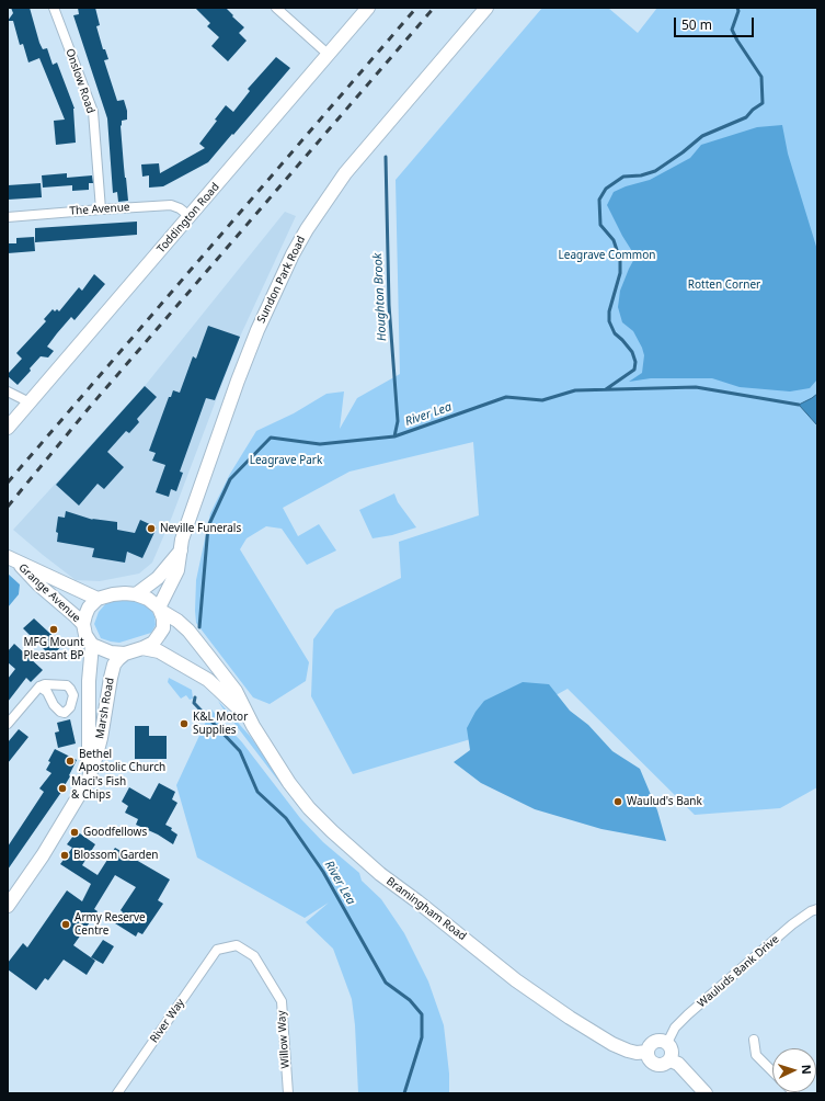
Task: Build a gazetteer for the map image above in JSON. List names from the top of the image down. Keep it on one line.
{"streets":{"street":["Onslow Road","The Avenue","Toddington Road","Sundon Park Road","Grange Avenue","Marsh Road","Bramingham Road","Wauluds Bank Drive","River Way","Willow Way"]},"crossings":[["Onslow Road","The Avenue"],["The Avenue","Toddington Road"],["Sundon Park Road","Grange Avenue"],["Sundon Park Road","Marsh Road"],["Sundon Park Road","Bramingham Road"],["Grange Avenue","Marsh Road"],["Grange Avenue","Bramingham Road"],["Marsh Road","Bramingham Road"],["Bramingham Road","Wauluds Bank Drive"],["River Way","Willow Way"]],"water":["Houghton Brook","River Lea"],"parks":["Leagrave Common","Rotten Corner","Leagrave Park"],"places":["Neville Funerals","MFG Mount Pleasant BP","K&L Motor Supplies","Bethel Apostolic Church","Maci's Fish & Chips","Waulud's Bank","Goodfellows","Blossom Garden","Army Reserve Centre"],"scale_bar":"50 m","north":"right"}
